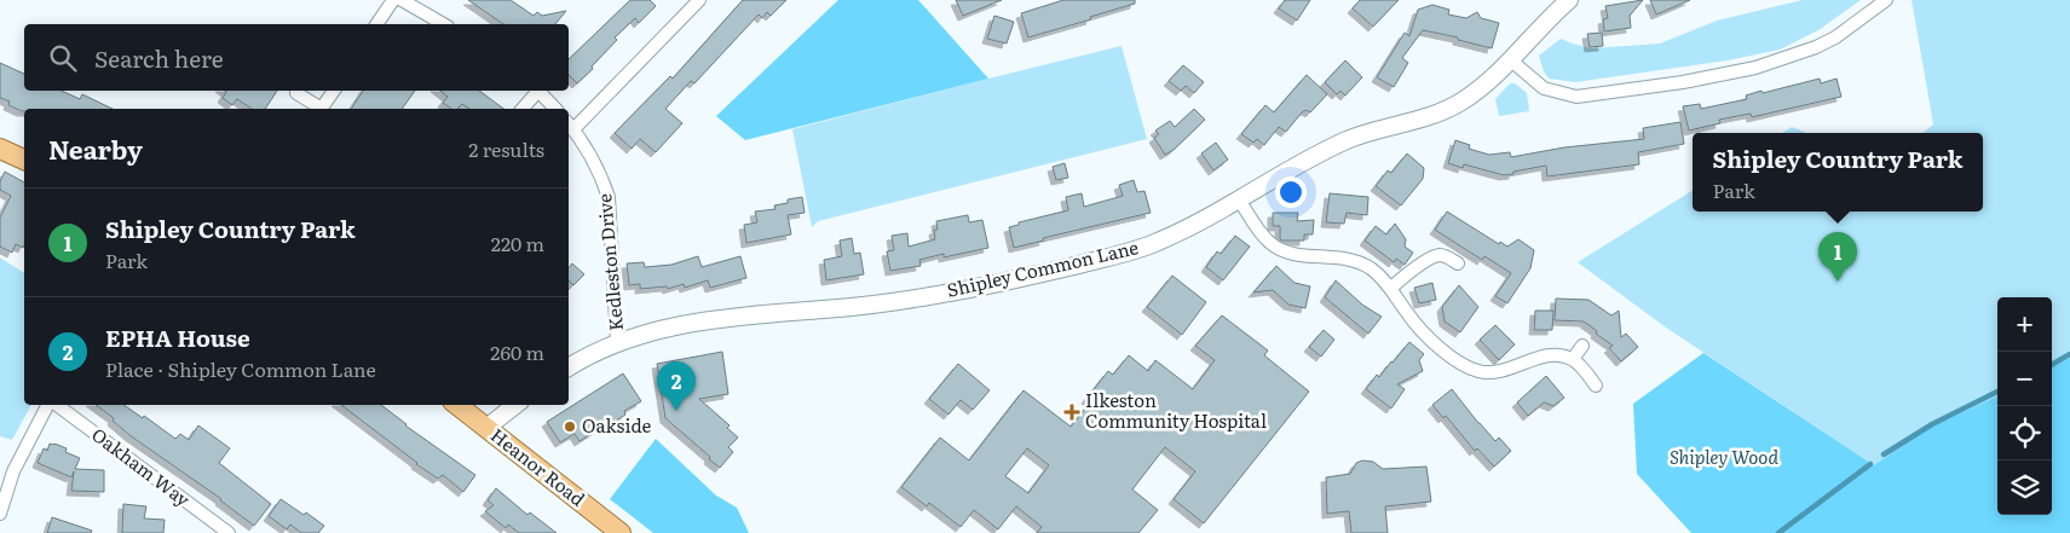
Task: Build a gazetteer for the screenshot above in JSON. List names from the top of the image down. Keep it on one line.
{"streets":{"main road":["Heanor Road"],"street":["Kedleston Drive","Shipley Common Lane","Oakham Way"]},"crossings":[["Kedleston Drive","Shipley Common Lane"]],"parks":["Shipley Wood"],"places":{"health":["Ilkeston Community Hospital"],"other":["Oakside"]},"page":{"search":"Search here","heading":["Nearby","2 results"],"popup":["Shipley Country Park","Park"],"list":[{"mark":"1","name":"Shipley Country Park","note":"Park","value":"220 m"},{"mark":"2","name":"EPHA House","note":"Place · Shipley Common Lane","value":"260 m"}],"pins":["1","2"],"map_buttons":["+","−"]}}
